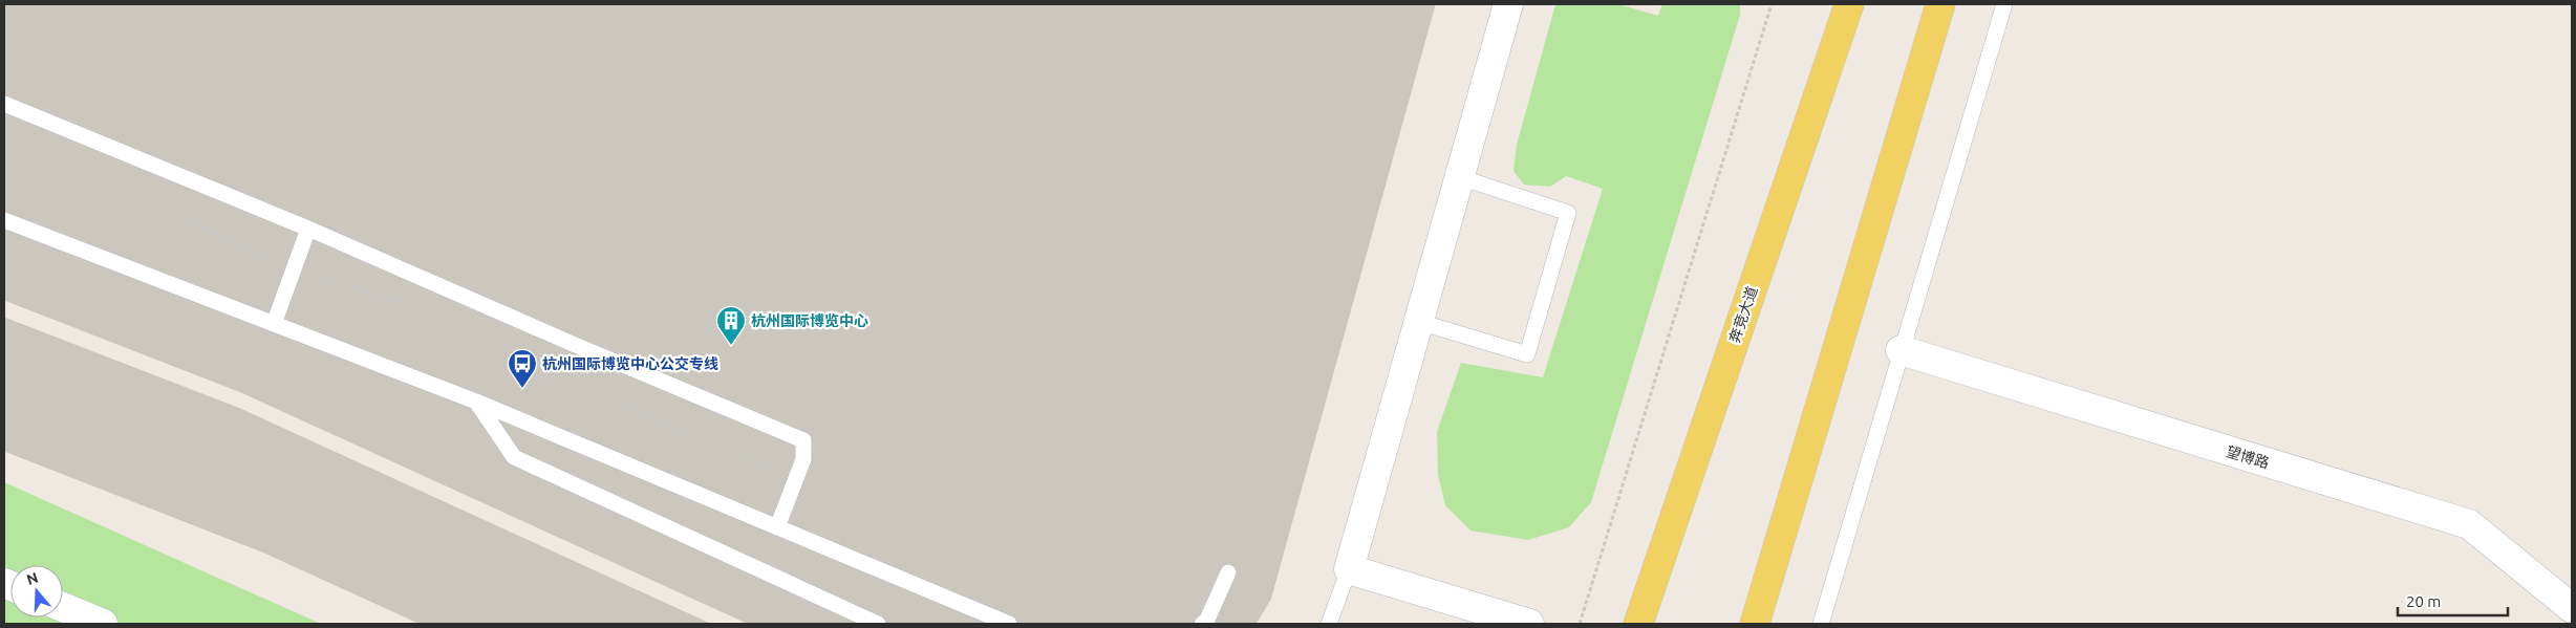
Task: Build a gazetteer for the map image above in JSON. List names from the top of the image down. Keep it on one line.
{"streets":{"main road":["奔竞大道"],"street":["望博路"]},"places":{"building":["杭州国际博览中心"],"bus stop":["杭州国际博览中心公交专线"]},"scale_bar":"20 m","north":"top"}
